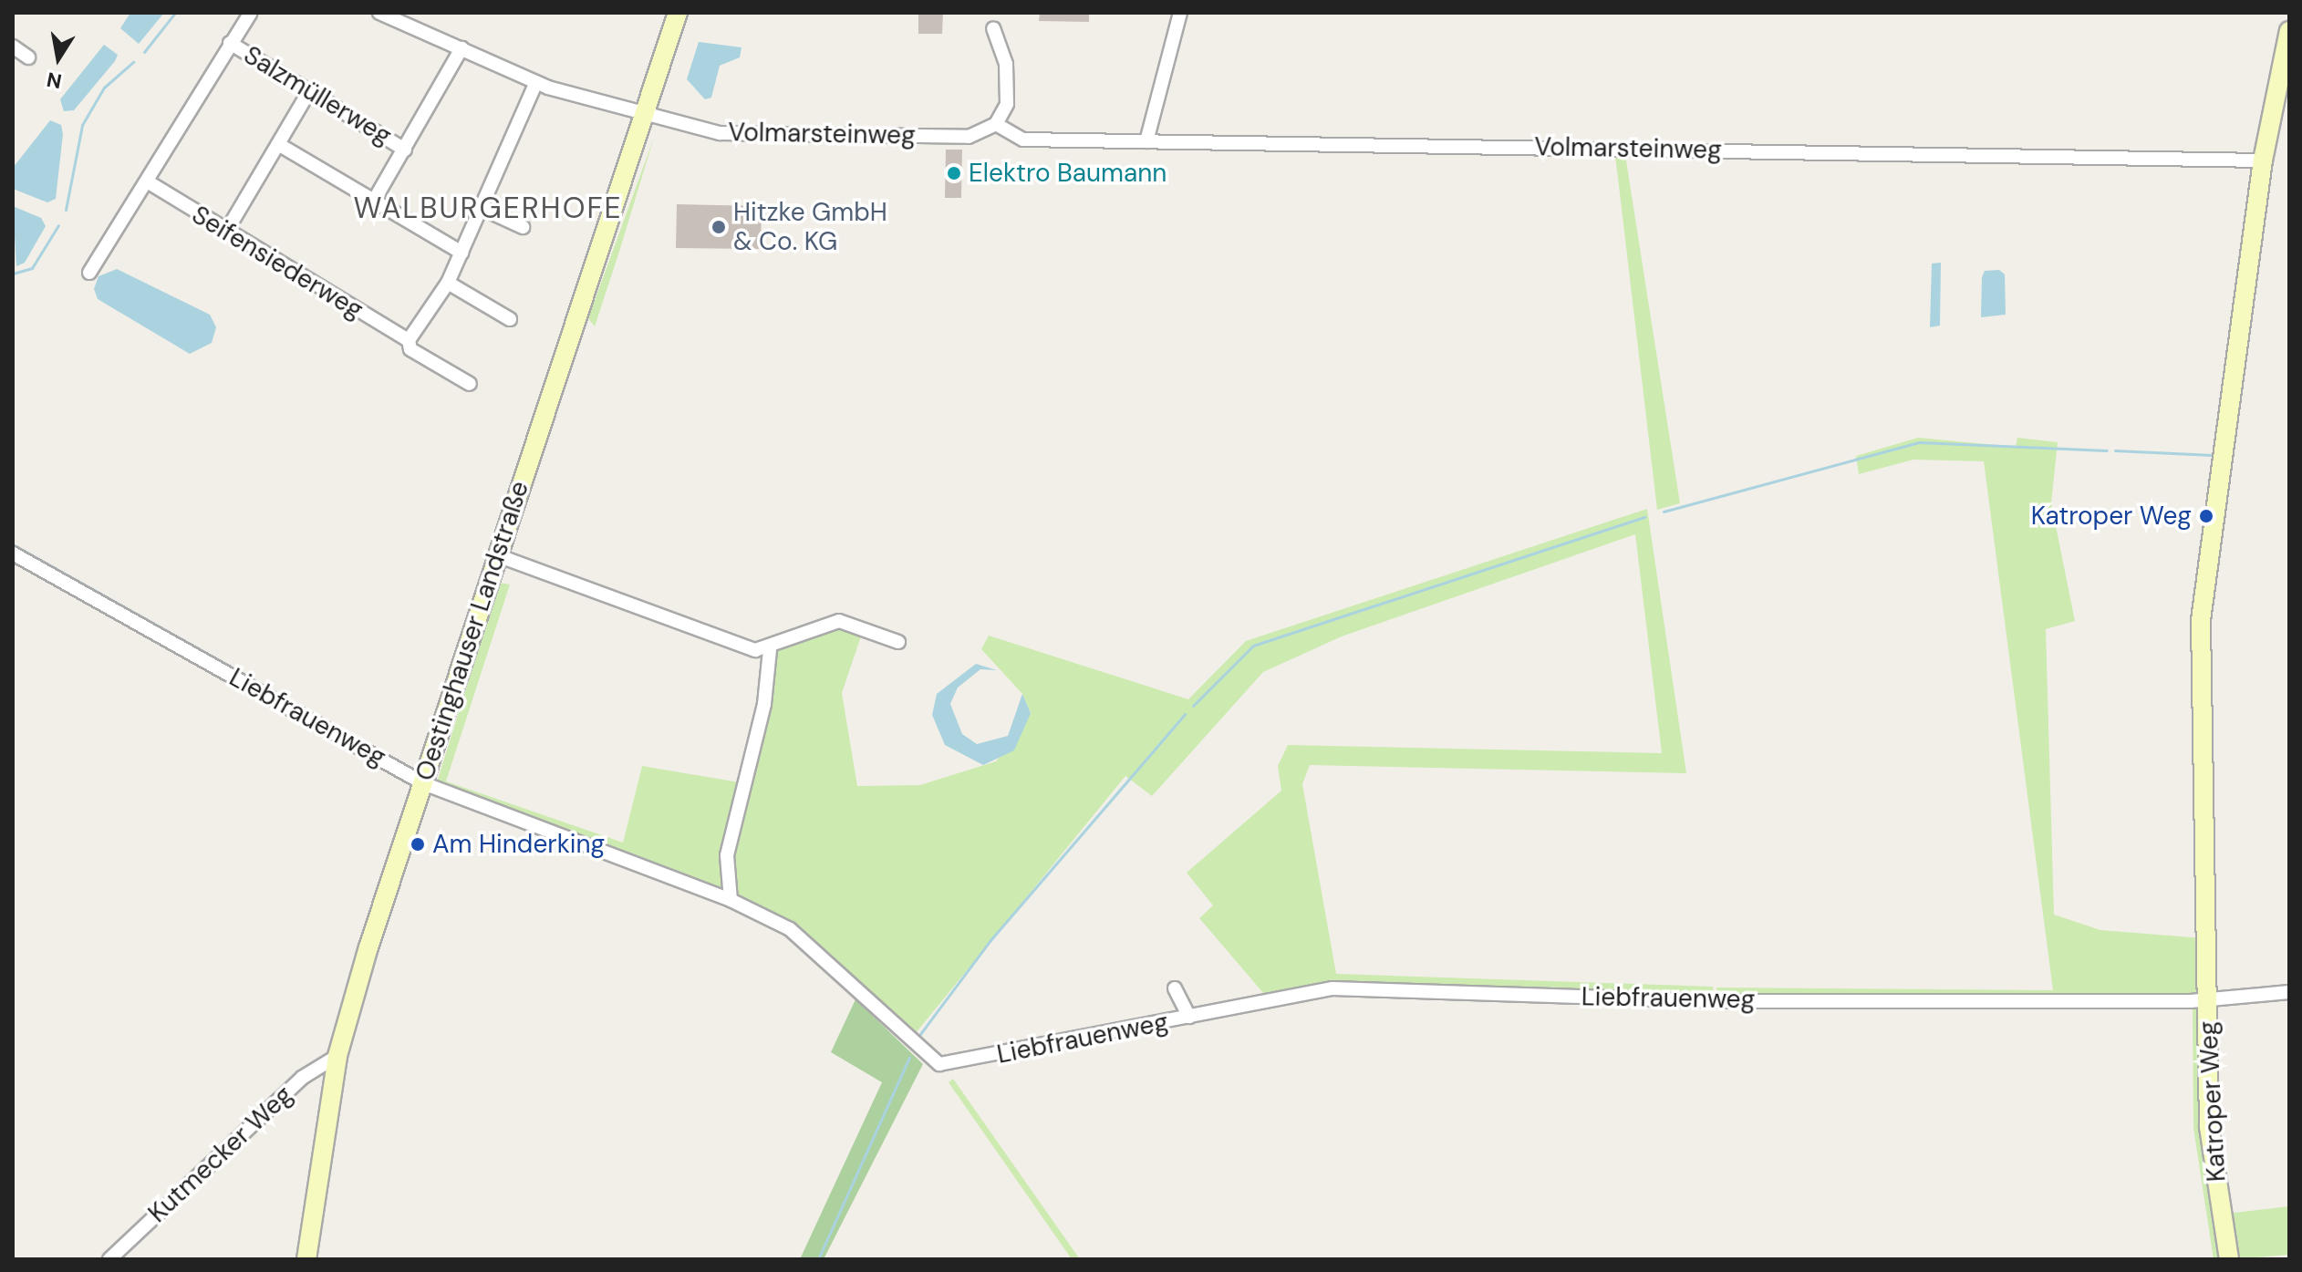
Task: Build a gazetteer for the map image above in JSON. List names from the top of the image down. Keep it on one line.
{"streets":{"street":["Salzmüllerweg","Volmarsteinweg","Seifensiederweg","Oestinghauser Landstraße","Liebfrauenweg","Katroper Weg","Kutmecker Weg"]},"crossings":[["Volmarsteinweg","Oestinghauser Landstraße"],["Volmarsteinweg","Katroper Weg"],["Oestinghauser Landstraße","Liebfrauenweg"],["Oestinghauser Landstraße","Kutmecker Weg"],["Liebfrauenweg","Katroper Weg"]],"districts":["WALBURGERHOFE"],"places":["Elektro Baumann","Hitzke GmbH & Co. KG","Katroper Weg","Am Hinderking"],"north":"bottom"}
